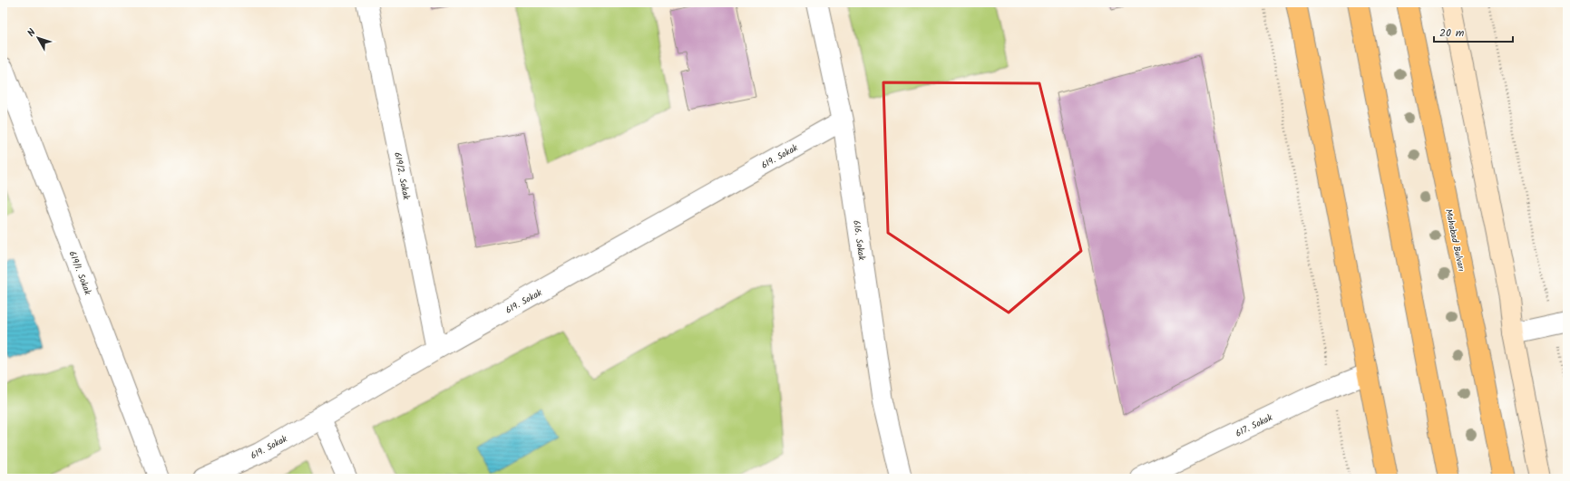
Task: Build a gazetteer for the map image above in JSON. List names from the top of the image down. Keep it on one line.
{"streets":{"main road":["Mahabad Bulvarı"],"street":["619. Sokak","619/2. Sokak","616. Sokak","619/1. Sokak","617. Sokak"]},"crossings":[["619. Sokak","619/2. Sokak"],["619. Sokak","616. Sokak"]],"scale_bar":"20 m","north":"top left"}
